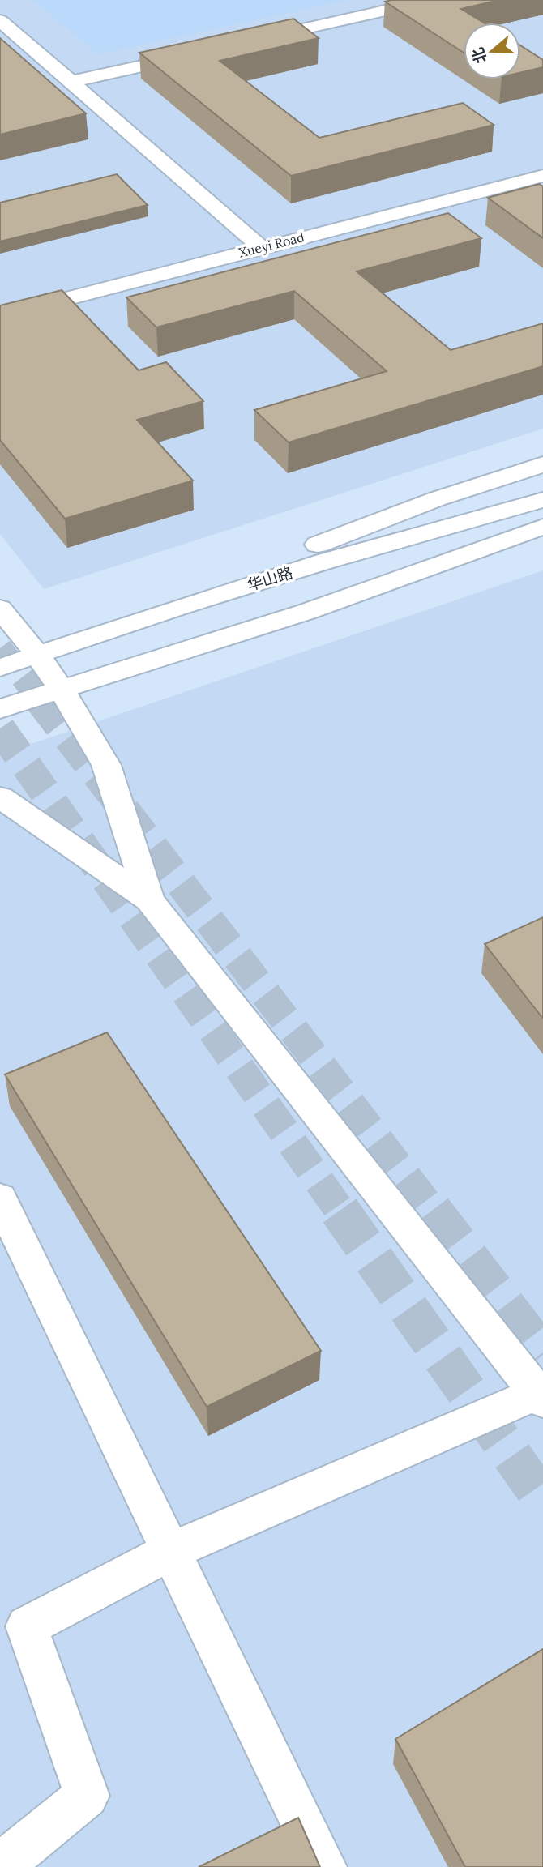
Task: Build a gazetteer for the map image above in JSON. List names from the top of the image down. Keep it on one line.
{"streets":{"street":["Xueyi Road","华山路"]},"north":"left"}
